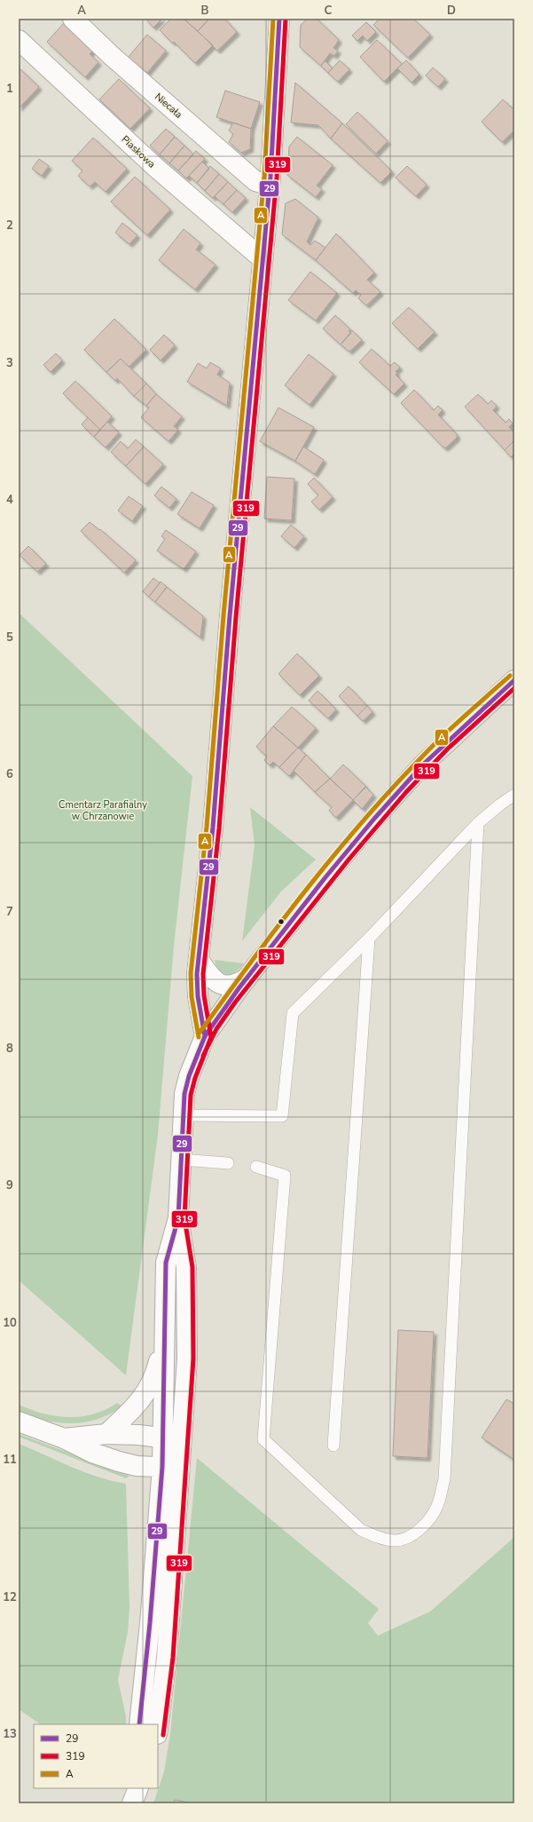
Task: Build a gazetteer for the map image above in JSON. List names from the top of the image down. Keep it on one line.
{"streets":{"main road":["Niecała","Piaskowa"]},"parks":["Cmentarz Parafialny w Chrzanowie"],"lines":["transit line 29","transit line 319","transit line A"],"legend":["29","319","A"],"grid":{"columns":["A","B","C","D"],"rows":["1","2","3","4","5","6","7","8","9","10","11","12","13"]}}
